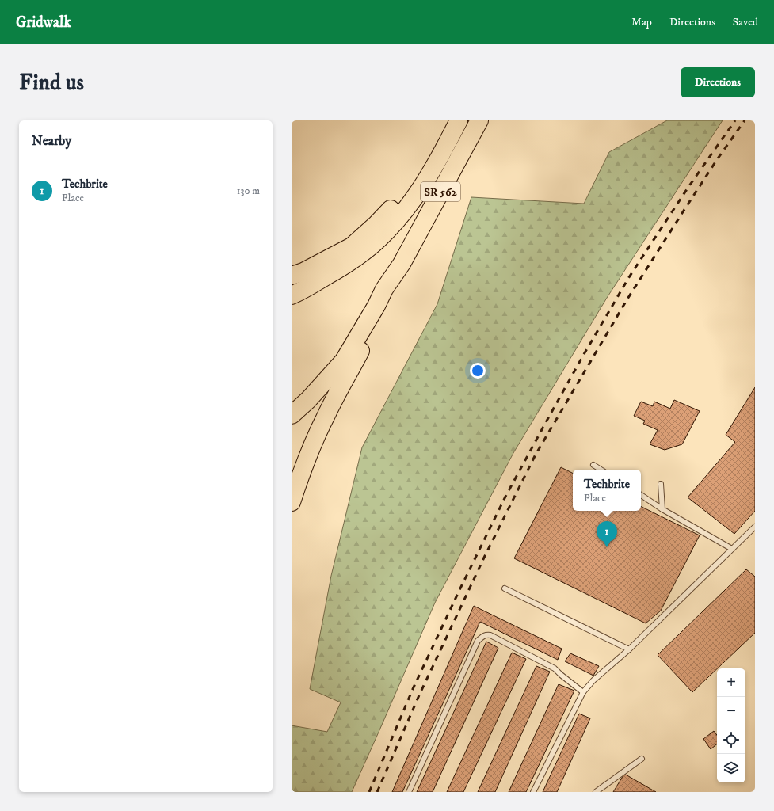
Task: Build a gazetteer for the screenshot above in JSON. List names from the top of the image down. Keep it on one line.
{"streets":{"highway":["SR 562"]},"page":{"header":"Gridwalk","nav":["Map","Directions","Saved"],"buttons":"Directions","title":"Find us","heading":"Nearby","list":[{"mark":"1","name":"Techbrite","note":"Place","value":"130 m"}],"popup":["Techbrite","Place"],"pins":"1","map_buttons":["+","−"]}}
